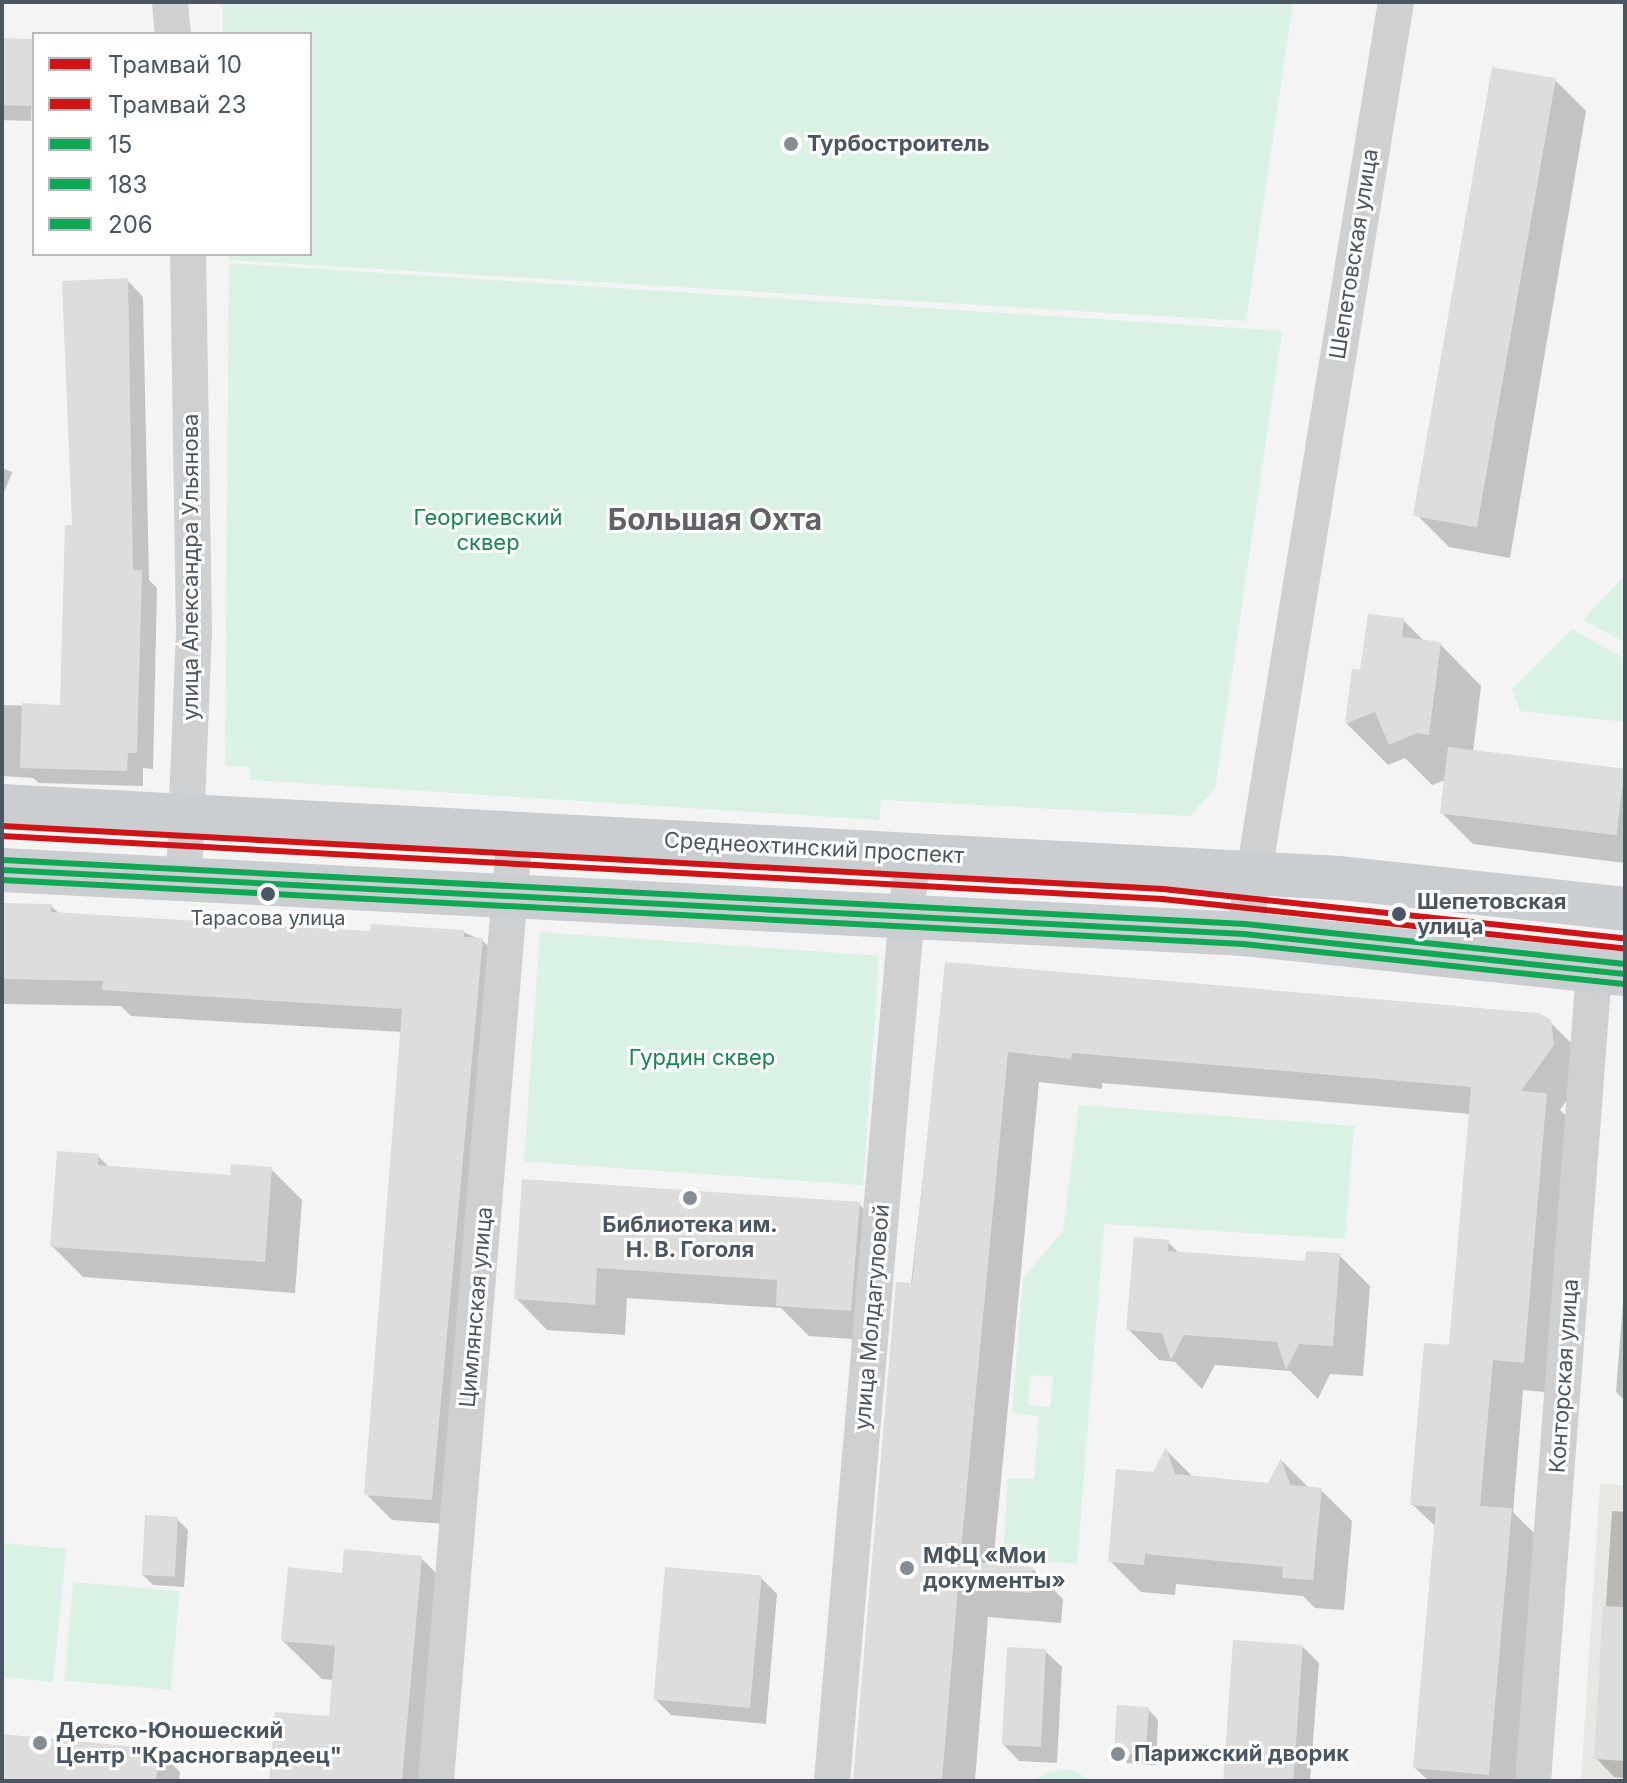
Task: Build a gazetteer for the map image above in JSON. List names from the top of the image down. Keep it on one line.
{"streets":{"main road":["Среднеохтинский проспект"],"street":["Шепетовская улица","улица Александра Ульянова","Цимлянская улица","улица Молдагуловой","Конторская улица"]},"crossings":[["Шепетовская улица","Среднеохтинский проспект"],["улица Александра Ульянова","Среднеохтинский проспект"],["Среднеохтинский проспект","Цимлянская улица"],["Среднеохтинский проспект","улица Молдагуловой"]],"districts":["Большая Охта"],"parks":["Георгиевский сквер","Гурдин сквер"],"places":["Турбостроитель","Тарасова улица","Шепетовская улица","Библиотека им. Н. В. Гоголя","МФЦ «Мои документы»","Детско-Юношеский Центр \"Красногвардеец\"","Парижский дворик"],"lines":["tram line 10","tram line 23","transit line 206","transit line 15","transit line 183"],"legend":["Трамвай 10","Трамвай 23","15","183","206"]}
